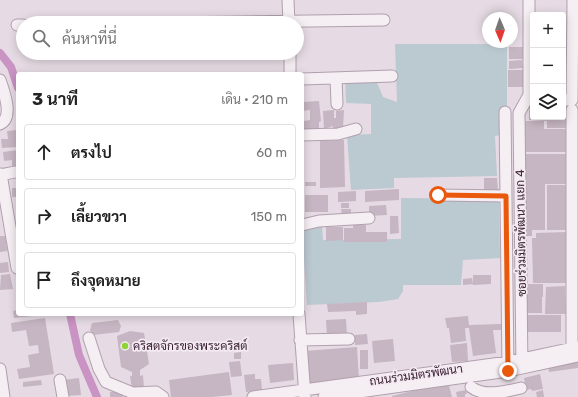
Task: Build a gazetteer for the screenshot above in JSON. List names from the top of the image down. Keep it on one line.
{"streets":{"street":["ซอยร่วมมิตรพัฒนา แยก 4","ถนนร่วมมิตรพัฒนา"]},"crossings":[["ซอยร่วมมิตรพัฒนา แยก 4","ถนนร่วมมิตรพัฒนา"]],"places":["คริสตจักรของพระคริสต์"],"north":"bottom","page":{"map_buttons":["+","−"],"search":"ค้นหาที่นี่","heading":["3 นาที","เดิน · 210 m"],"list":[["ตรงไป","60 m"],["เลี้ยวขวา","150 m"],"ถึงจุดหมาย"]}}
